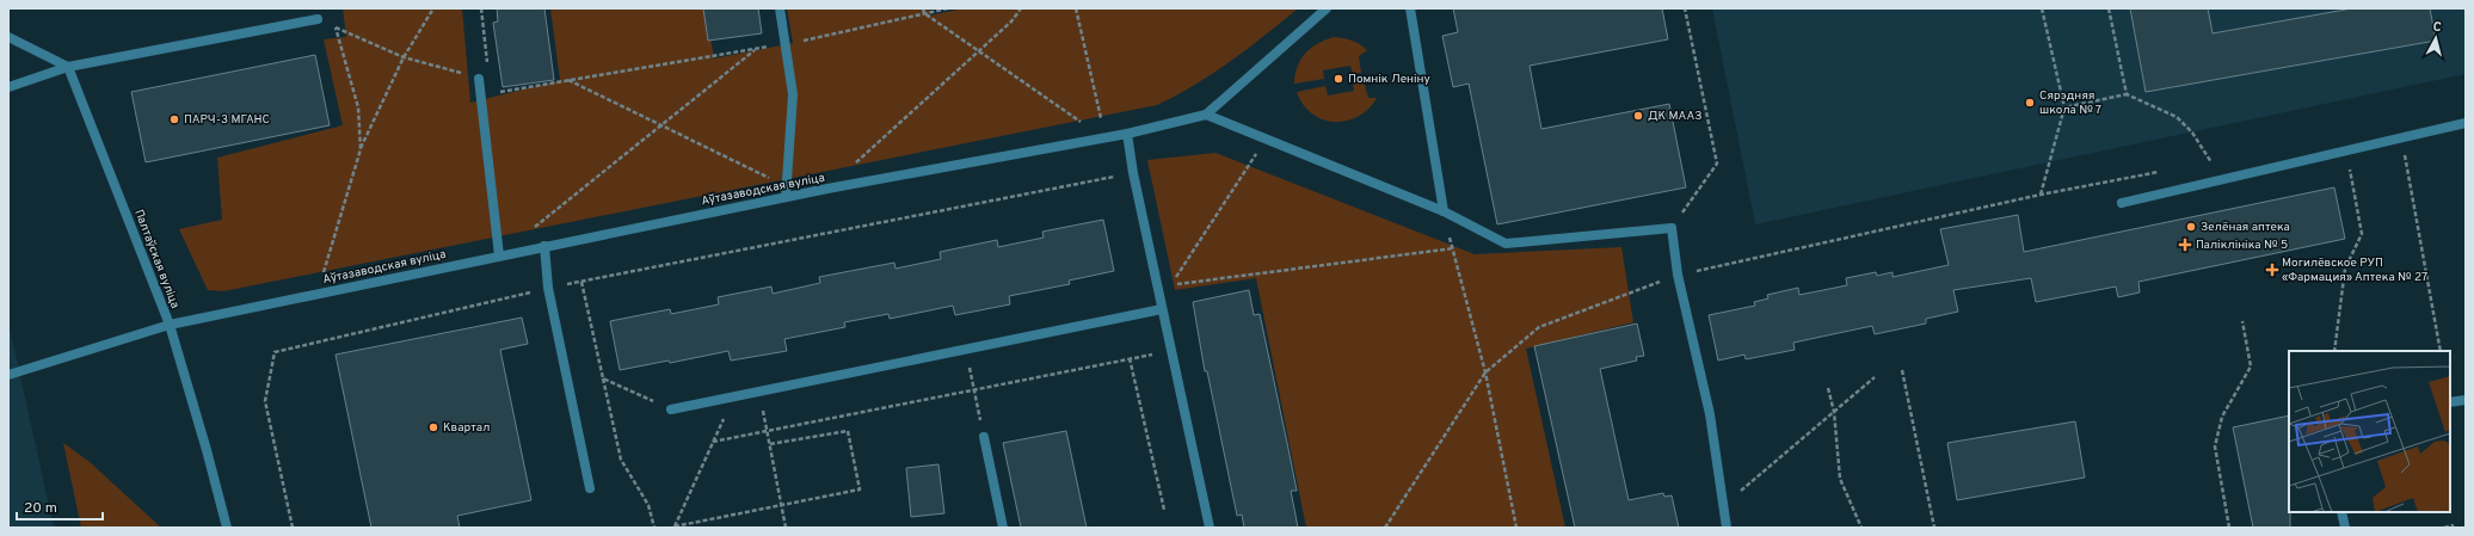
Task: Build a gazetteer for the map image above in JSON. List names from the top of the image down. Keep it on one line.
{"streets":{"street":["Аўтазаводская вуліца","Палтаўская вуліца"]},"crossings":[["Аўтазаводская вуліца","Палтаўская вуліца"]],"places":{"other":["Помнік Леніну","Сярэдняя школа № 7","ДК МААЗ","ПАРЧ-3 МГАНС","Зелёная аптека","Квартал"],"health":["Паліклініка № 5","Могилёвское РУП «Фармация» Аптека № 27"]},"scale_bar":"20 m","north":"top"}
